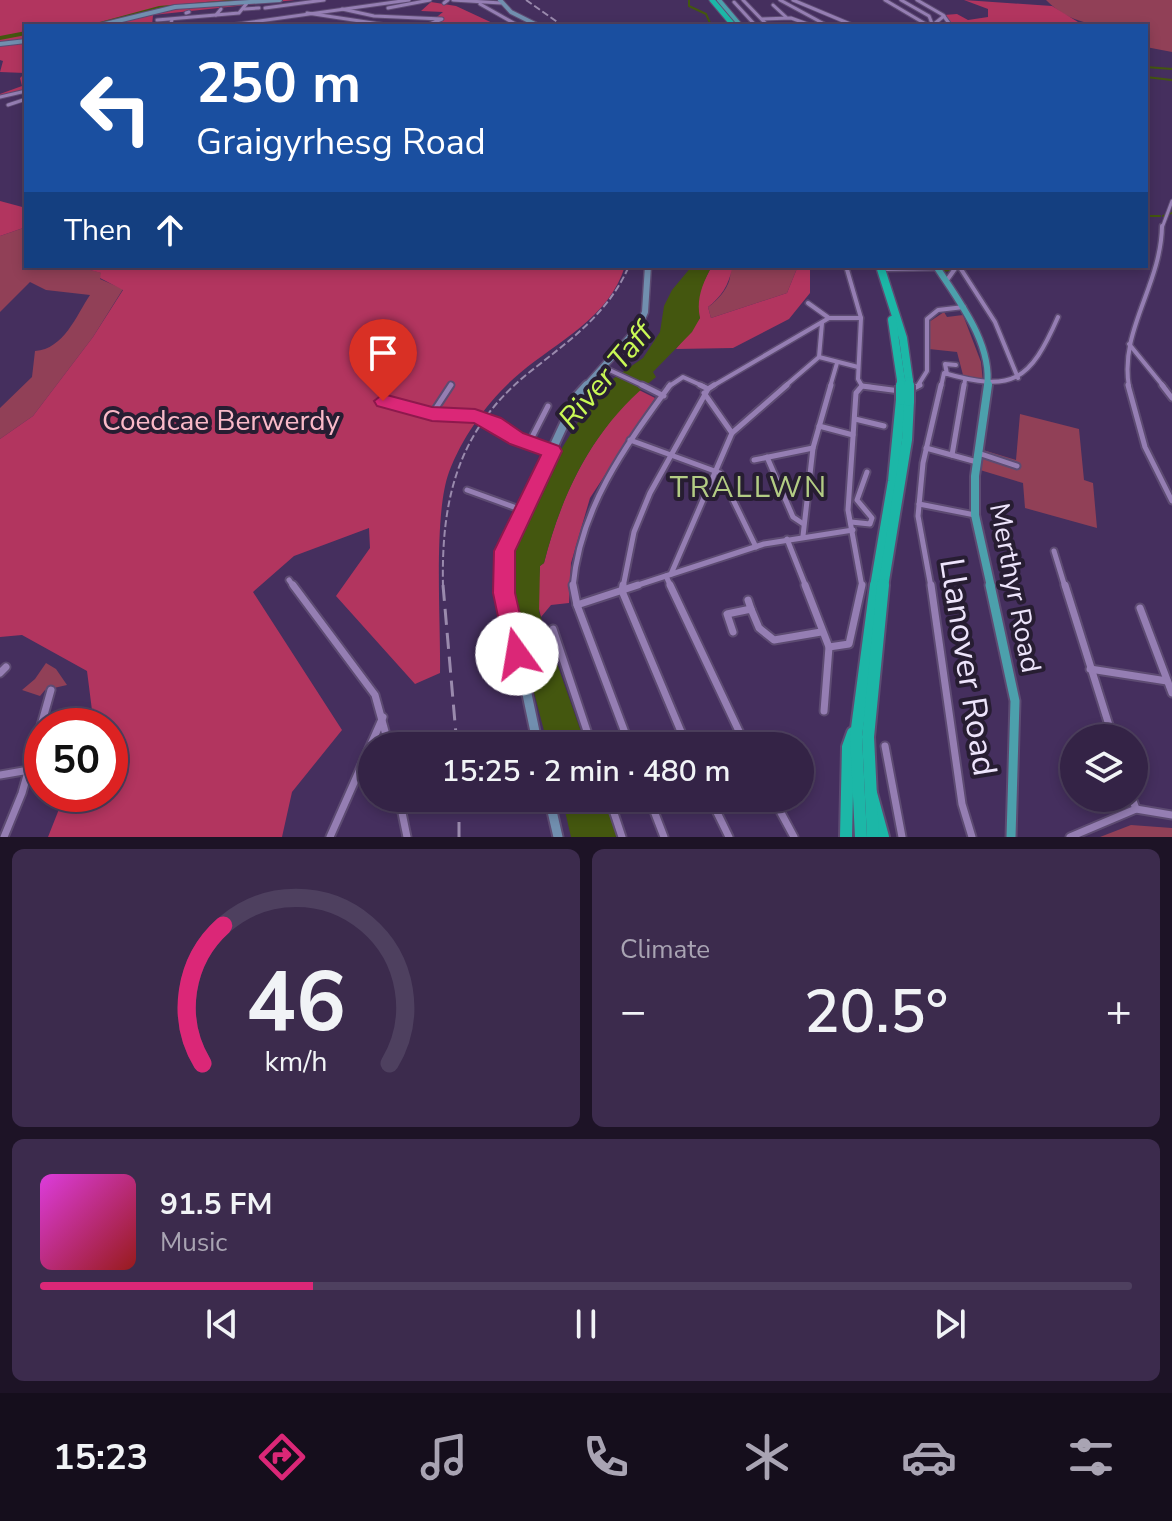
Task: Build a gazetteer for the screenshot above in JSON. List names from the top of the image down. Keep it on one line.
{"streets":{"main road":["Merthyr Road"],"street":["Llanover Road"]},"districts":["TRALLWN"],"water":["River Taff"],"parks":["Coedcae Berwerdy"],"page":{"turn":["250 m","Graigyrhesg Road"],"then":"Then","limit":"50","trip":"15:25 · 2 min · 480 m","tile":"Climate","heat":["−","20.5°","+"],"song":["91.5 FM","Music"],"tabs":"15:23","gauge":["46","km/h"]}}
